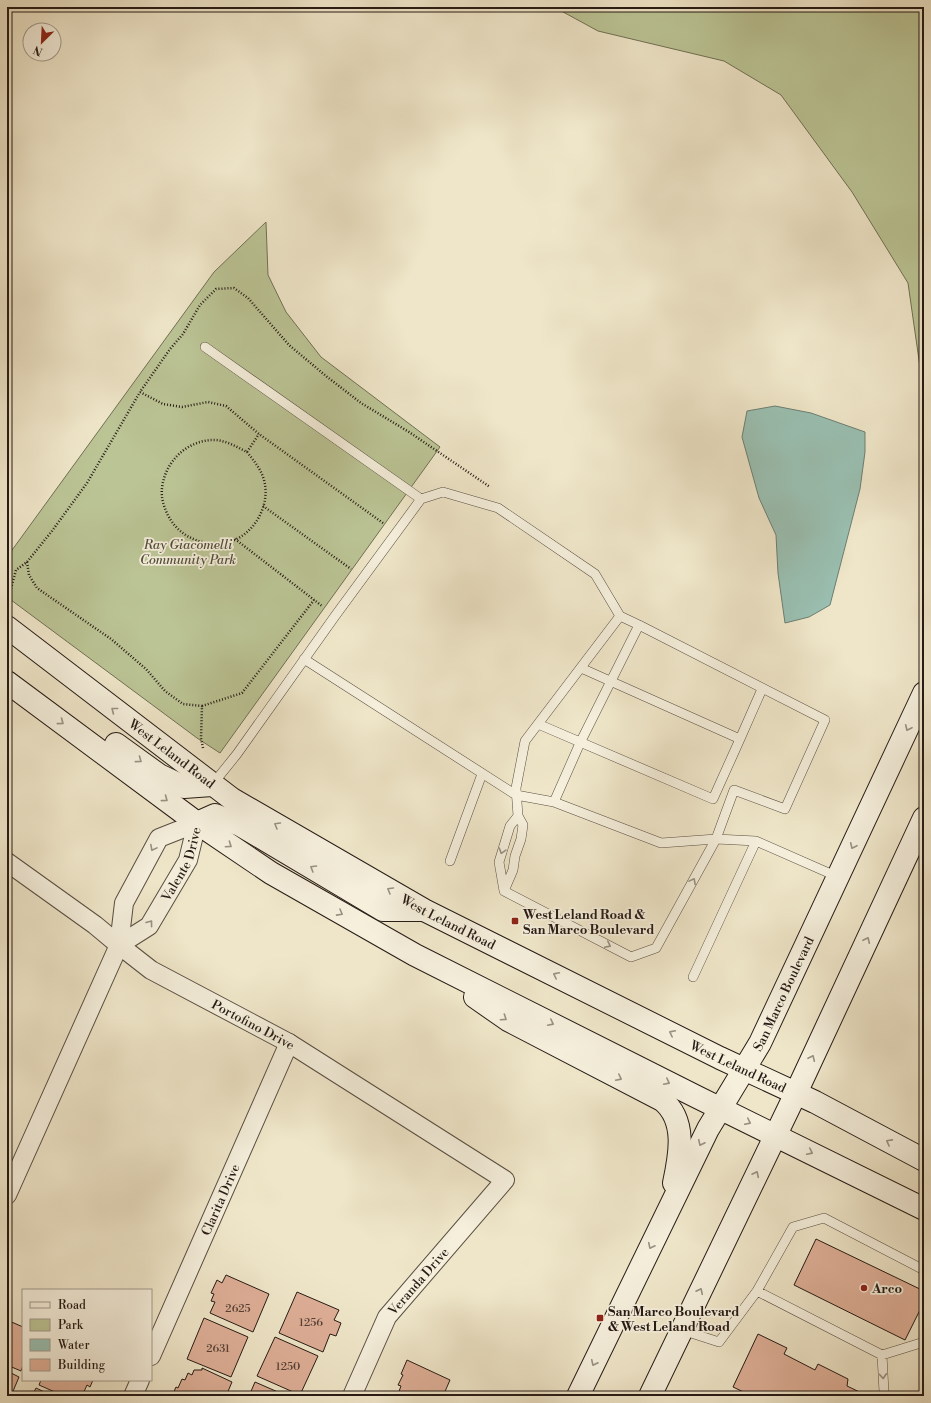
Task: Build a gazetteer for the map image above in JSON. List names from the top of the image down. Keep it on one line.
{"streets":{"main road":["West Leland Road","San Marco Boulevard"],"street":["Valente Drive","Portofino Drive","Clarita Drive","Veranda Drive"]},"crossings":[["West Leland Road","San Marco Boulevard"],["Valente Drive","Portofino Drive"],["Portofino Drive","Clarita Drive"],["Portofino Drive","Veranda Drive"]],"parks":["Ray Giacomelli Community Park"],"places":{"transit":["West Leland Road & San Marco Boulevard","San Marco Boulevard & West Leland Road"],"other":["Arco"]},"house_numbers":["2625","1256","2631","1250"],"legend":["Road","Park","Water","Building"],"north":"bottom left"}
